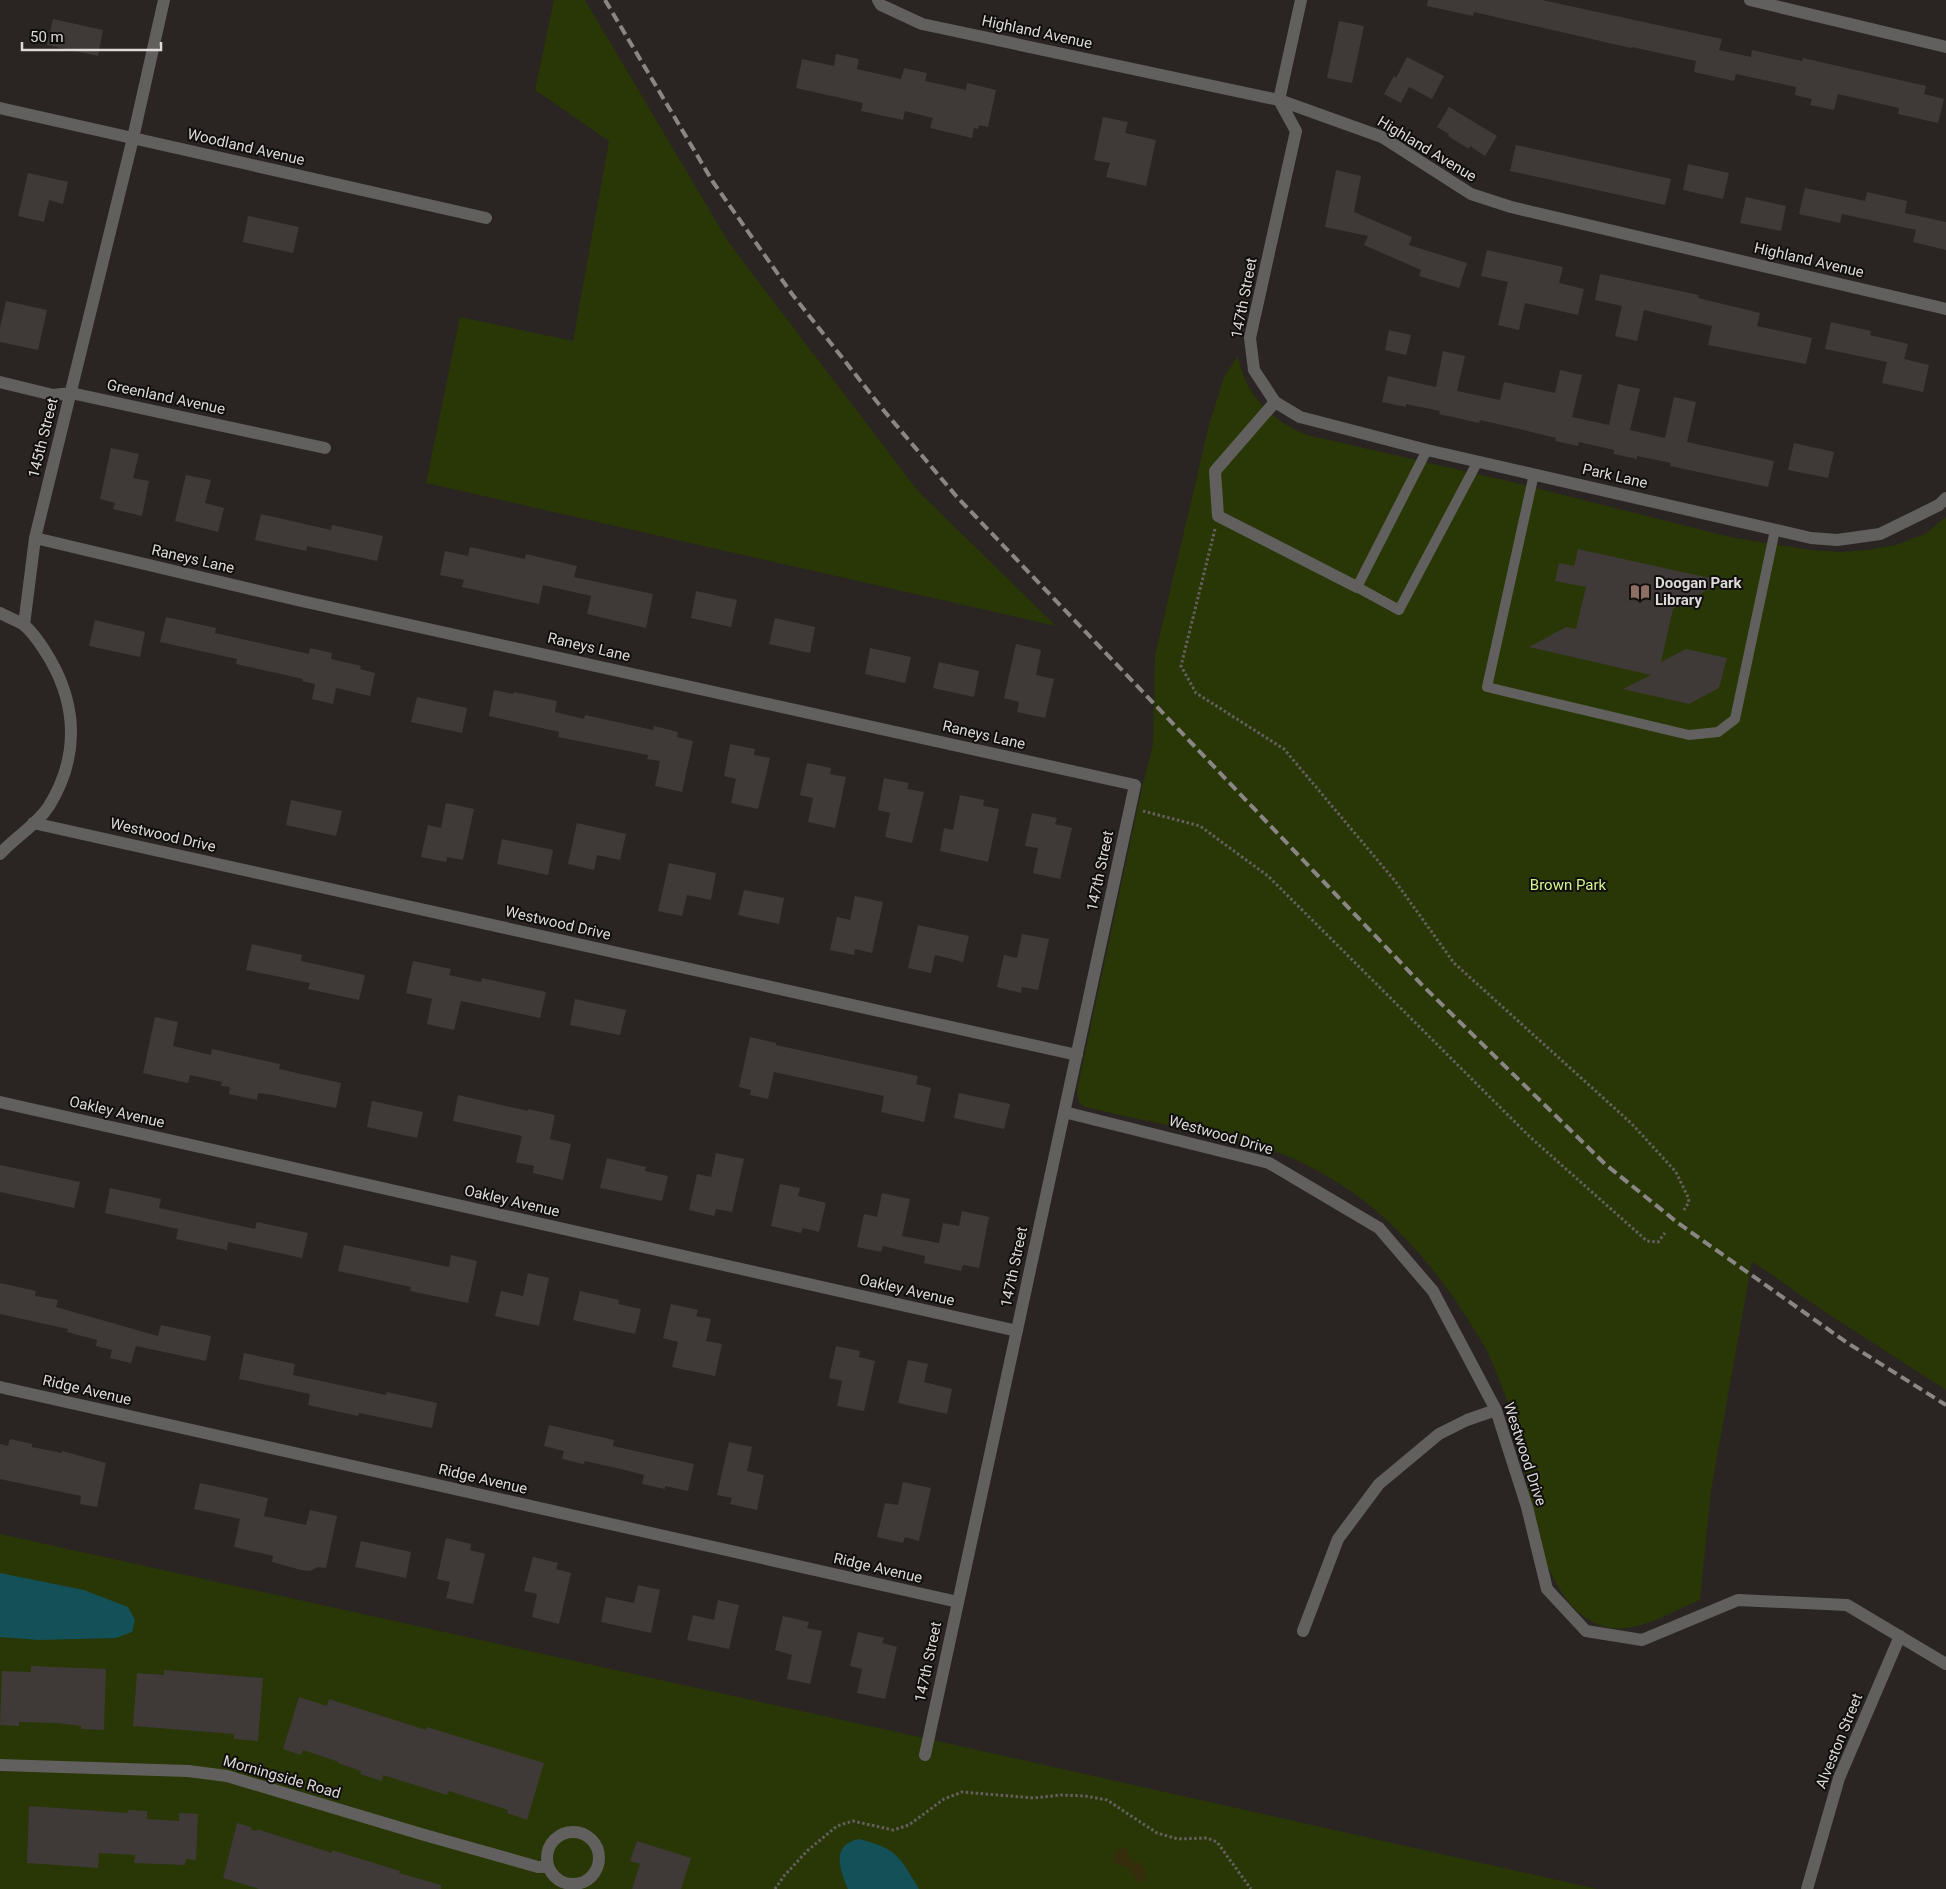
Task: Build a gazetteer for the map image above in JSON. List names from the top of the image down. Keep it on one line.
{"streets":{"street":["Highland Avenue","Woodland Avenue","147th Street","Greenland Avenue","145th Street","Park Lane","Raneys Lane","Westwood Drive","Oakley Avenue","Ridge Avenue","Alveston Street","Morningside Road"]},"crossings":[["Highland Avenue","147th Street"],["Woodland Avenue","145th Street"],["147th Street","Park Lane"],["147th Street","Raneys Lane"],["147th Street","Westwood Drive"],["147th Street","Oakley Avenue"],["147th Street","Ridge Avenue"],["Greenland Avenue","145th Street"],["145th Street","Raneys Lane"],["Westwood Drive","Alveston Street"]],"parks":["Brown Park"],"places":{"library":["Doogan Park Library"]},"scale_bar":"50 m"}
